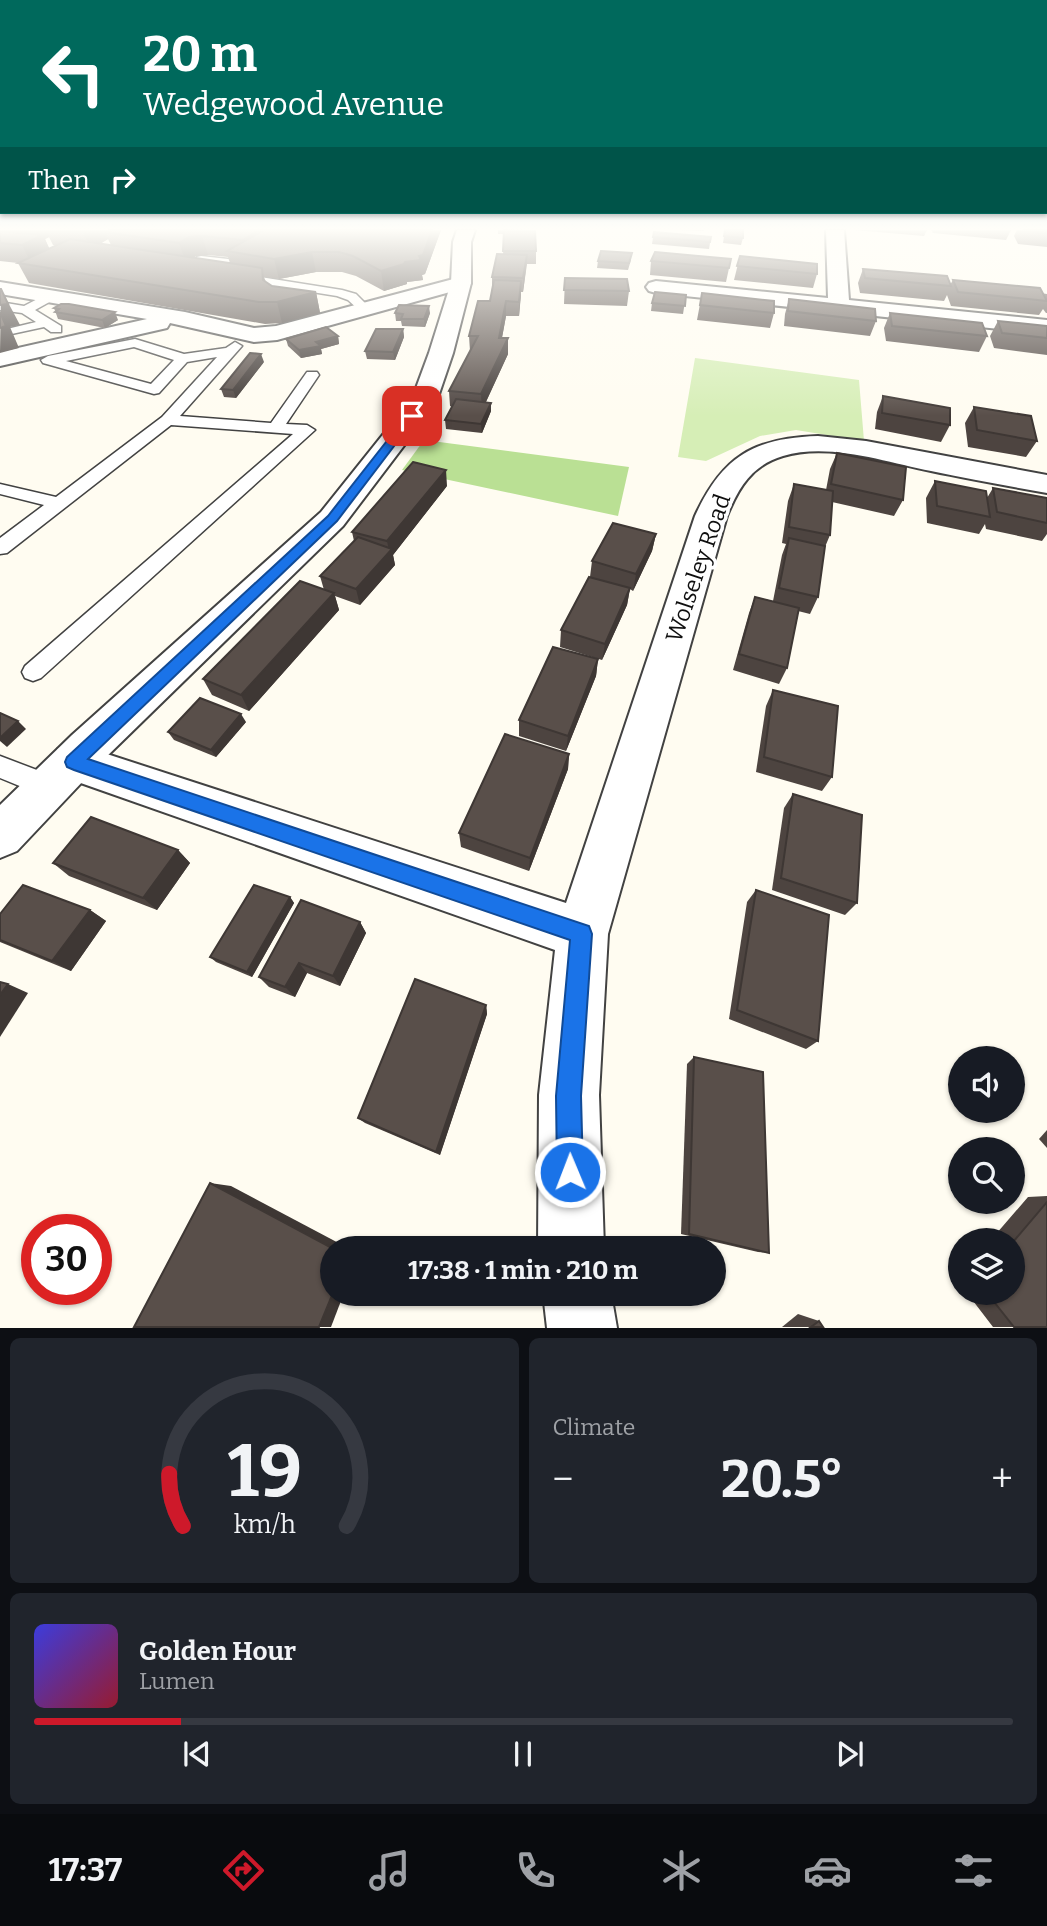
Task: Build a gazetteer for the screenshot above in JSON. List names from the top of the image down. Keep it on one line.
{"streets":{"street":["Wolseley Road"]},"page":{"turn":["20 m","Wedgewood Avenue"],"then":"Then","limit":"30","trip":"17:38 · 1 min · 210 m","tile":"Climate","heat":["−","20.5°","+"],"song":["Golden Hour","Lumen"],"tabs":"17:37","gauge":["19","km/h"]}}
